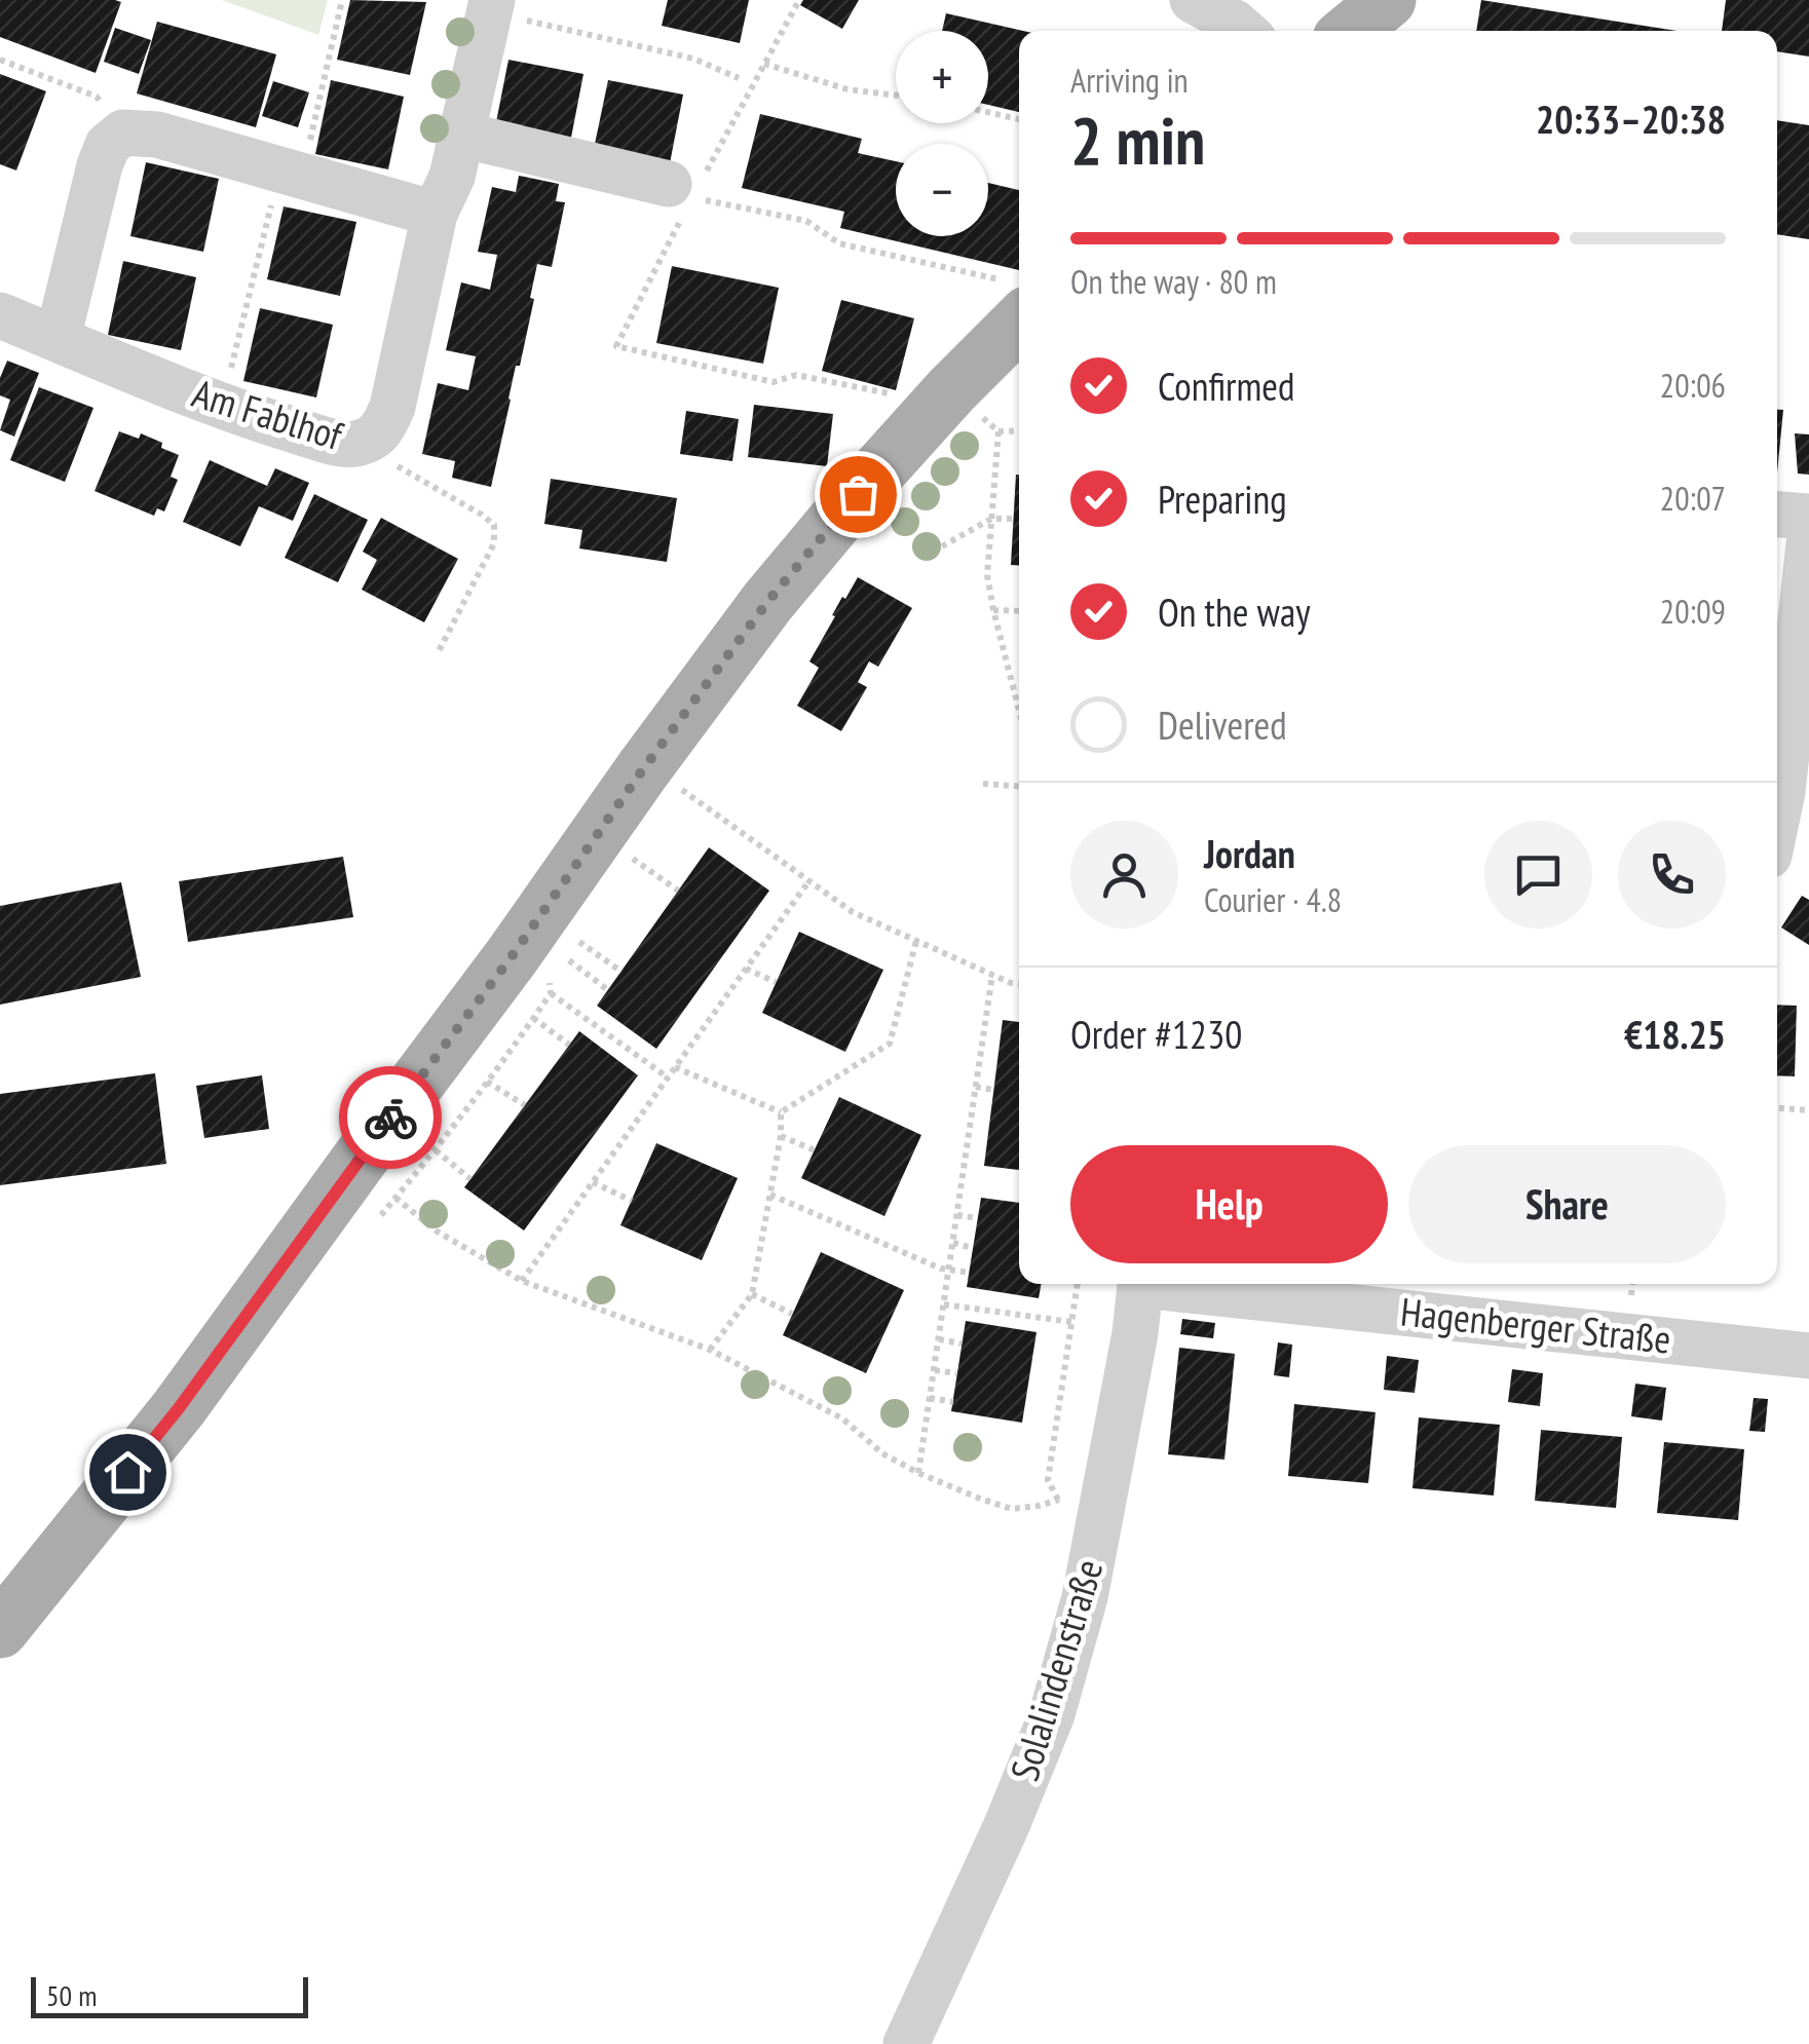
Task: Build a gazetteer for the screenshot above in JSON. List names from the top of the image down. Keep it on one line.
{"streets":{"street":["Am Fablhof","Hagenberger Straße","Solalindenstraße"]},"scale_bar":"50 m","page":{"map_buttons":["+","−"],"heading":["2 min","Arriving in","20:33–20:38"],"panel":["Jordan","Courier · 4.8","Order #1230","€18.25"],"bar":"On the way · 80 m","list":[["Confirmed","20:06"],["Preparing","20:07"],["On the way","20:09"],"Delivered"],"buttons":["Help","Share"],"scale":"50 m"}}
